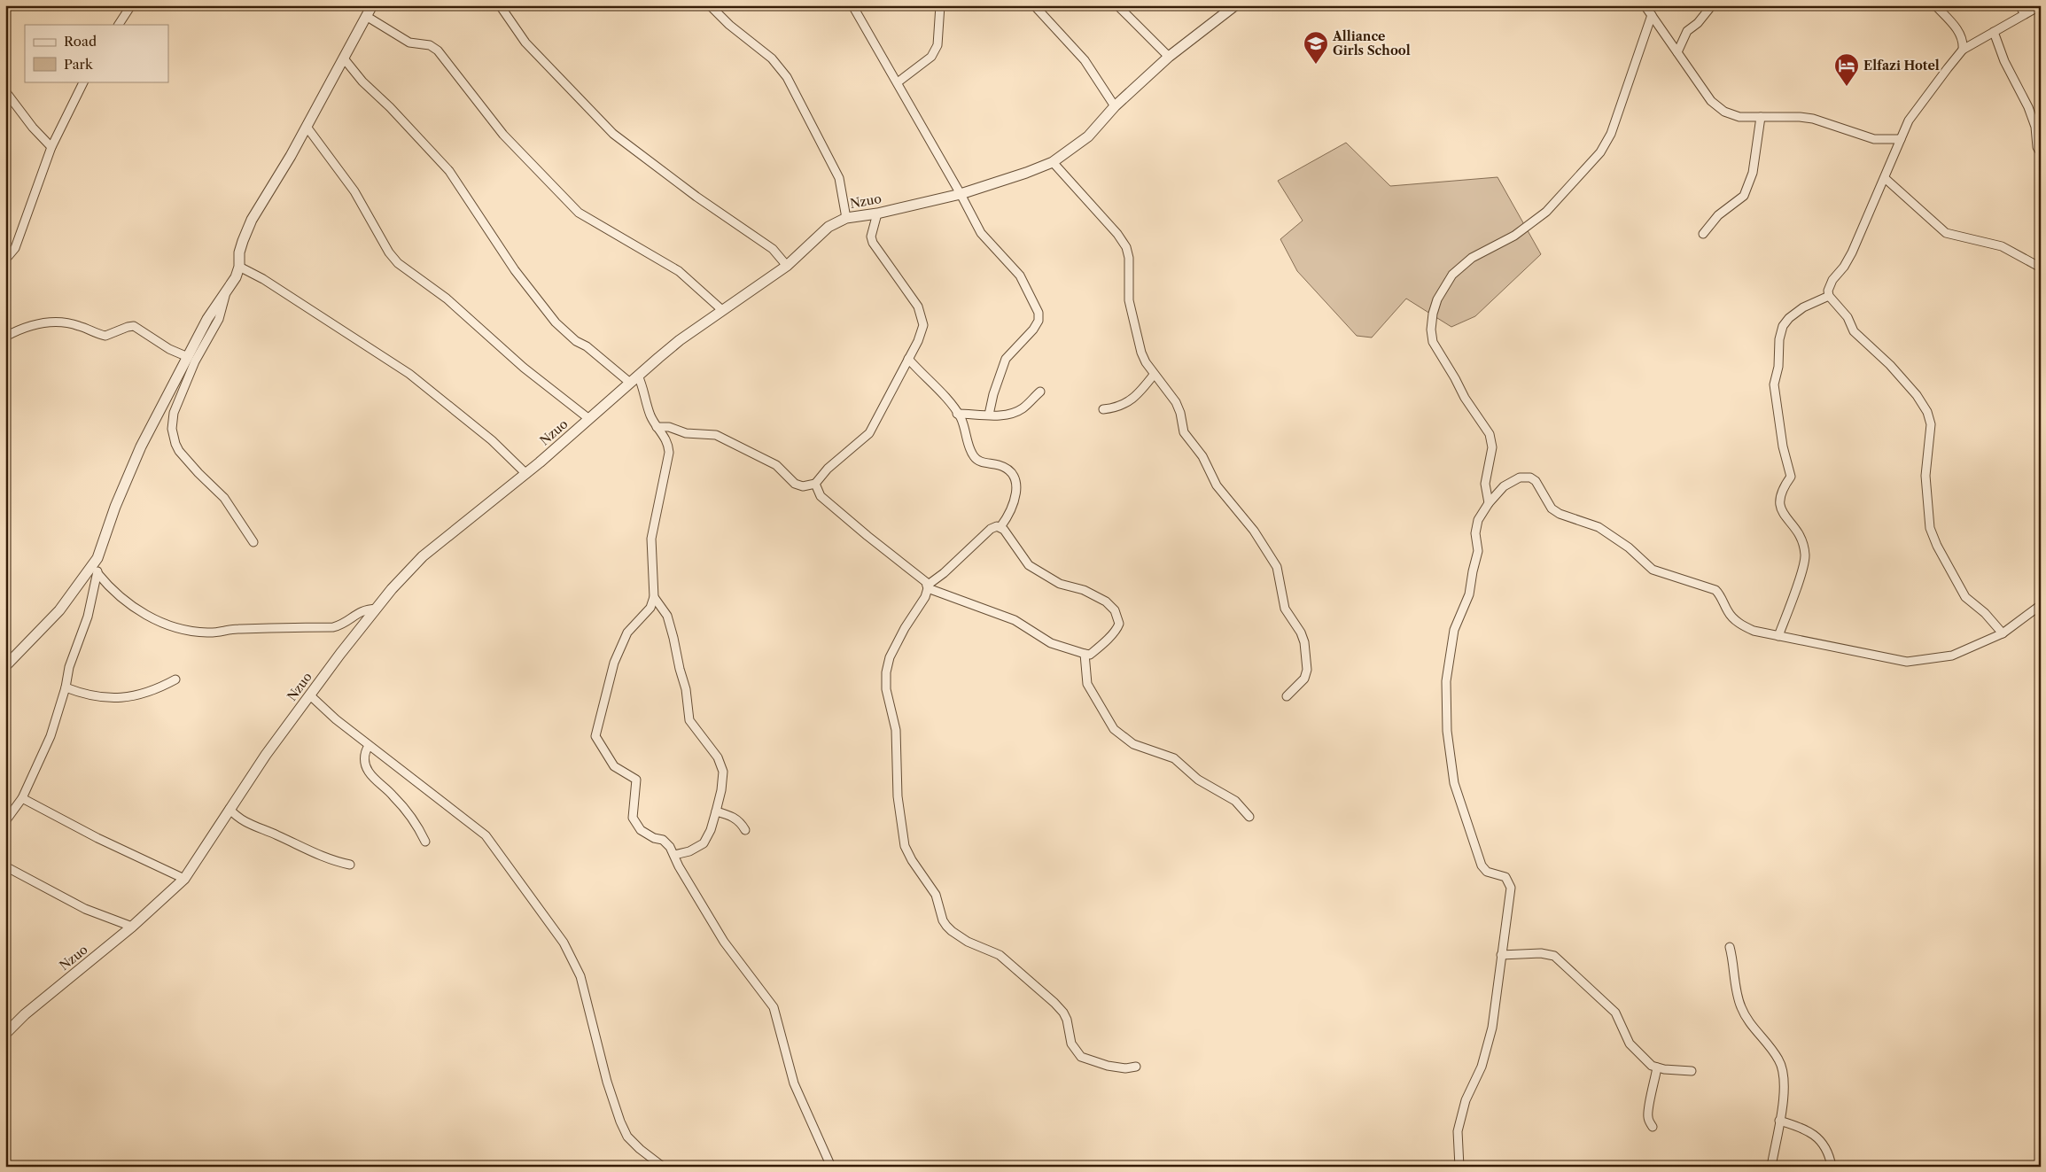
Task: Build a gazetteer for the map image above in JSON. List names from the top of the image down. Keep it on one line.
{"streets":{"street":["Nzuo"]},"places":{"school or university":["Alliance Girls School"],"hotel":["Elfazi Hotel"]},"legend":["Road","Park"]}
